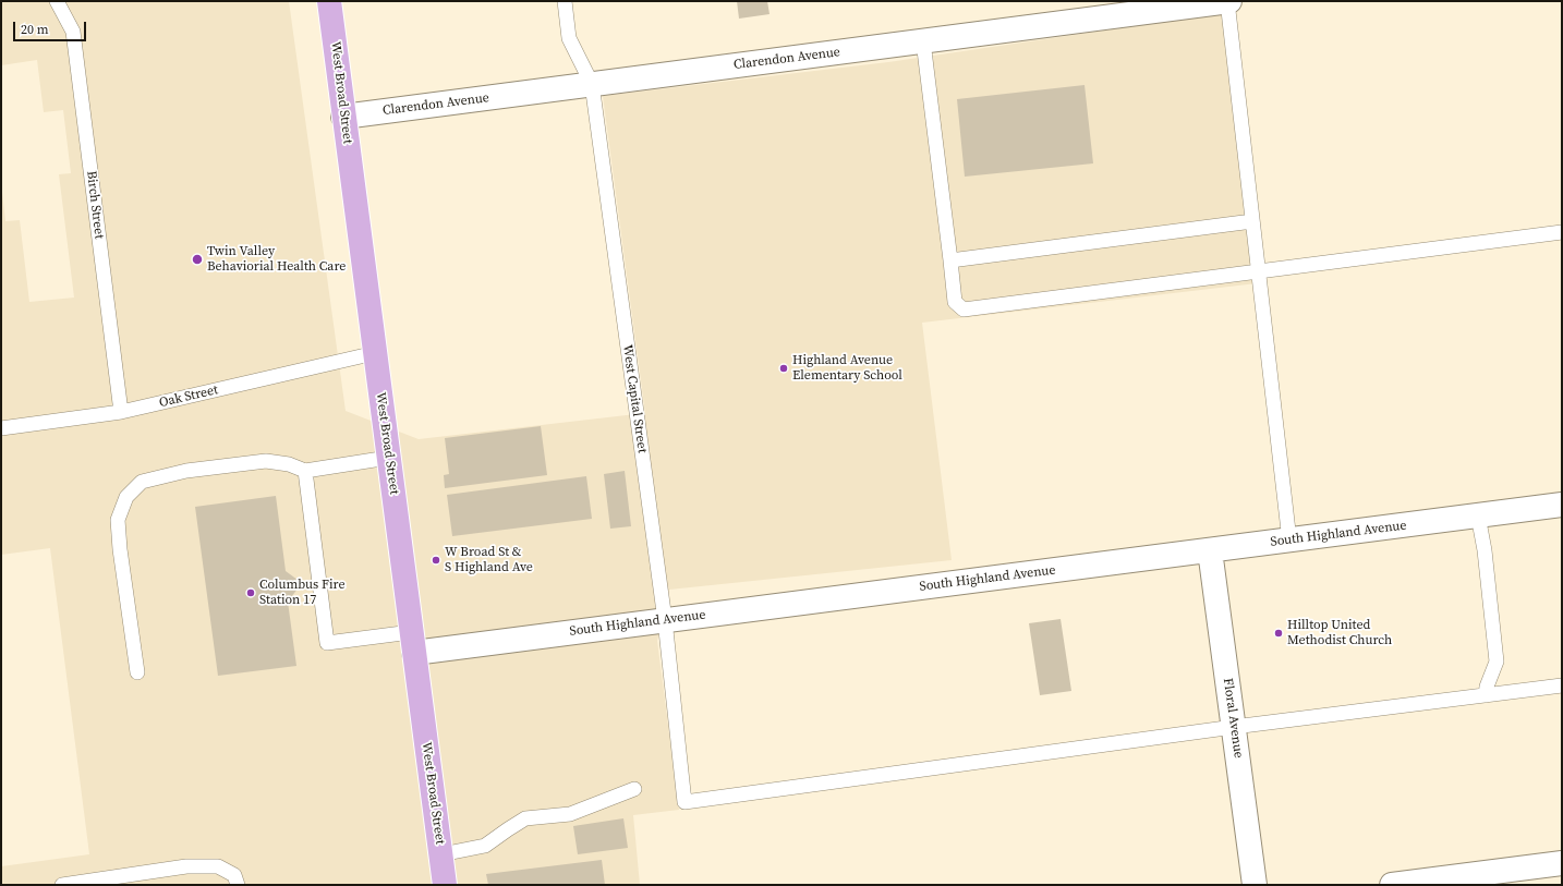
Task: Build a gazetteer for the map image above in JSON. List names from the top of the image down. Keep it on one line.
{"streets":{"main road":["West Broad Street"],"street":["Clarendon Avenue","South Highland Avenue","Floral Avenue"],"lane":["Birch Street","Oak Street","West Capital Street"]},"crossings":[["Clarendon Avenue","West Broad Street"],["Clarendon Avenue","West Capital Street"],["West Broad Street","Oak Street"],["West Broad Street","South Highland Avenue"],["Birch Street","Oak Street"],["West Capital Street","South Highland Avenue"],["West Capital Street","Floral Avenue"],["South Highland Avenue","Floral Avenue"]],"places":["Twin Valley Behaviorial Health Care","Highland Avenue Elementary School","W Broad St & S Highland Ave","Columbus Fire Station 17","Hilltop United Methodist Church"],"scale_bar":"20 m"}
